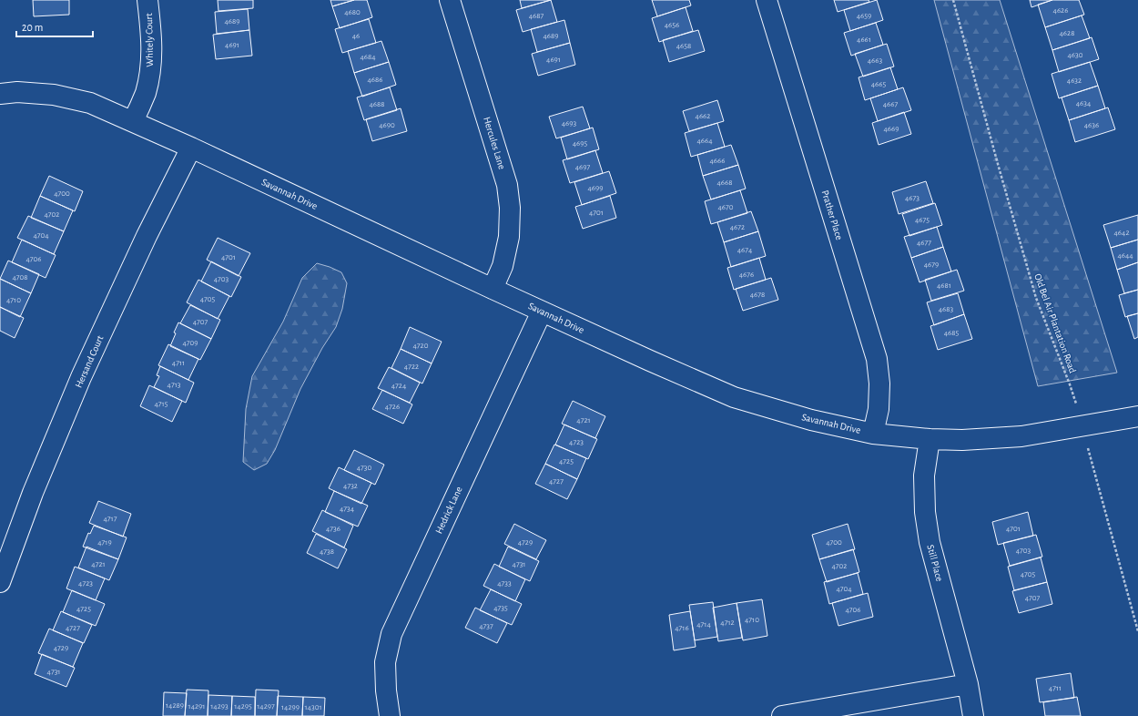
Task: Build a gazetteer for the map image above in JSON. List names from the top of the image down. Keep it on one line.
{"streets":{"street":["Whitely Court","Hercules Lane","Savannah Drive","Prather Place","Hersand Court","Hedrick Lane","Still Place"],"path":["Old Bel Air Plantation Road"]},"crossings":[["Whitely Court","Savannah Drive"],["Hercules Lane","Savannah Drive"],["Savannah Drive","Prather Place"],["Savannah Drive","Old Bel Air Plantation Road"],["Savannah Drive","Hersand Court"],["Savannah Drive","Hedrick Lane"],["Savannah Drive","Still Place"]],"house_numbers":["4626","4680","4687","4659","4689","4656","4628","46","4689","4661","4691","4658","4630","4684","4691","4663","4686","4632","4665","4634","4688","4667","4662","4693","4690","4636","4669","4664","4695","4666","4697","4668","4699","4700","4673","4670","4701","4702","4675","4672","4642","4704","4677","4674","4644","4701","4706","4679","4676","4708","4703","4681","4678","4705","4710","4683","4707","4685","4709","4720","4711","4722","4713","4724","4715","4726","4721","4723","4725","4730","4727","4732","4734","4717","4736","4701","4719","4729","4700","4703","4738","4721","4731","4702","4705","4723","4733","4704","4707","4735","4725","4706","4710","4712","4714","4737","4727","4716","4729","4731","4711","14289","14291","14293","14295","14297","14299","14301"],"scale_bar":"20 m"}
